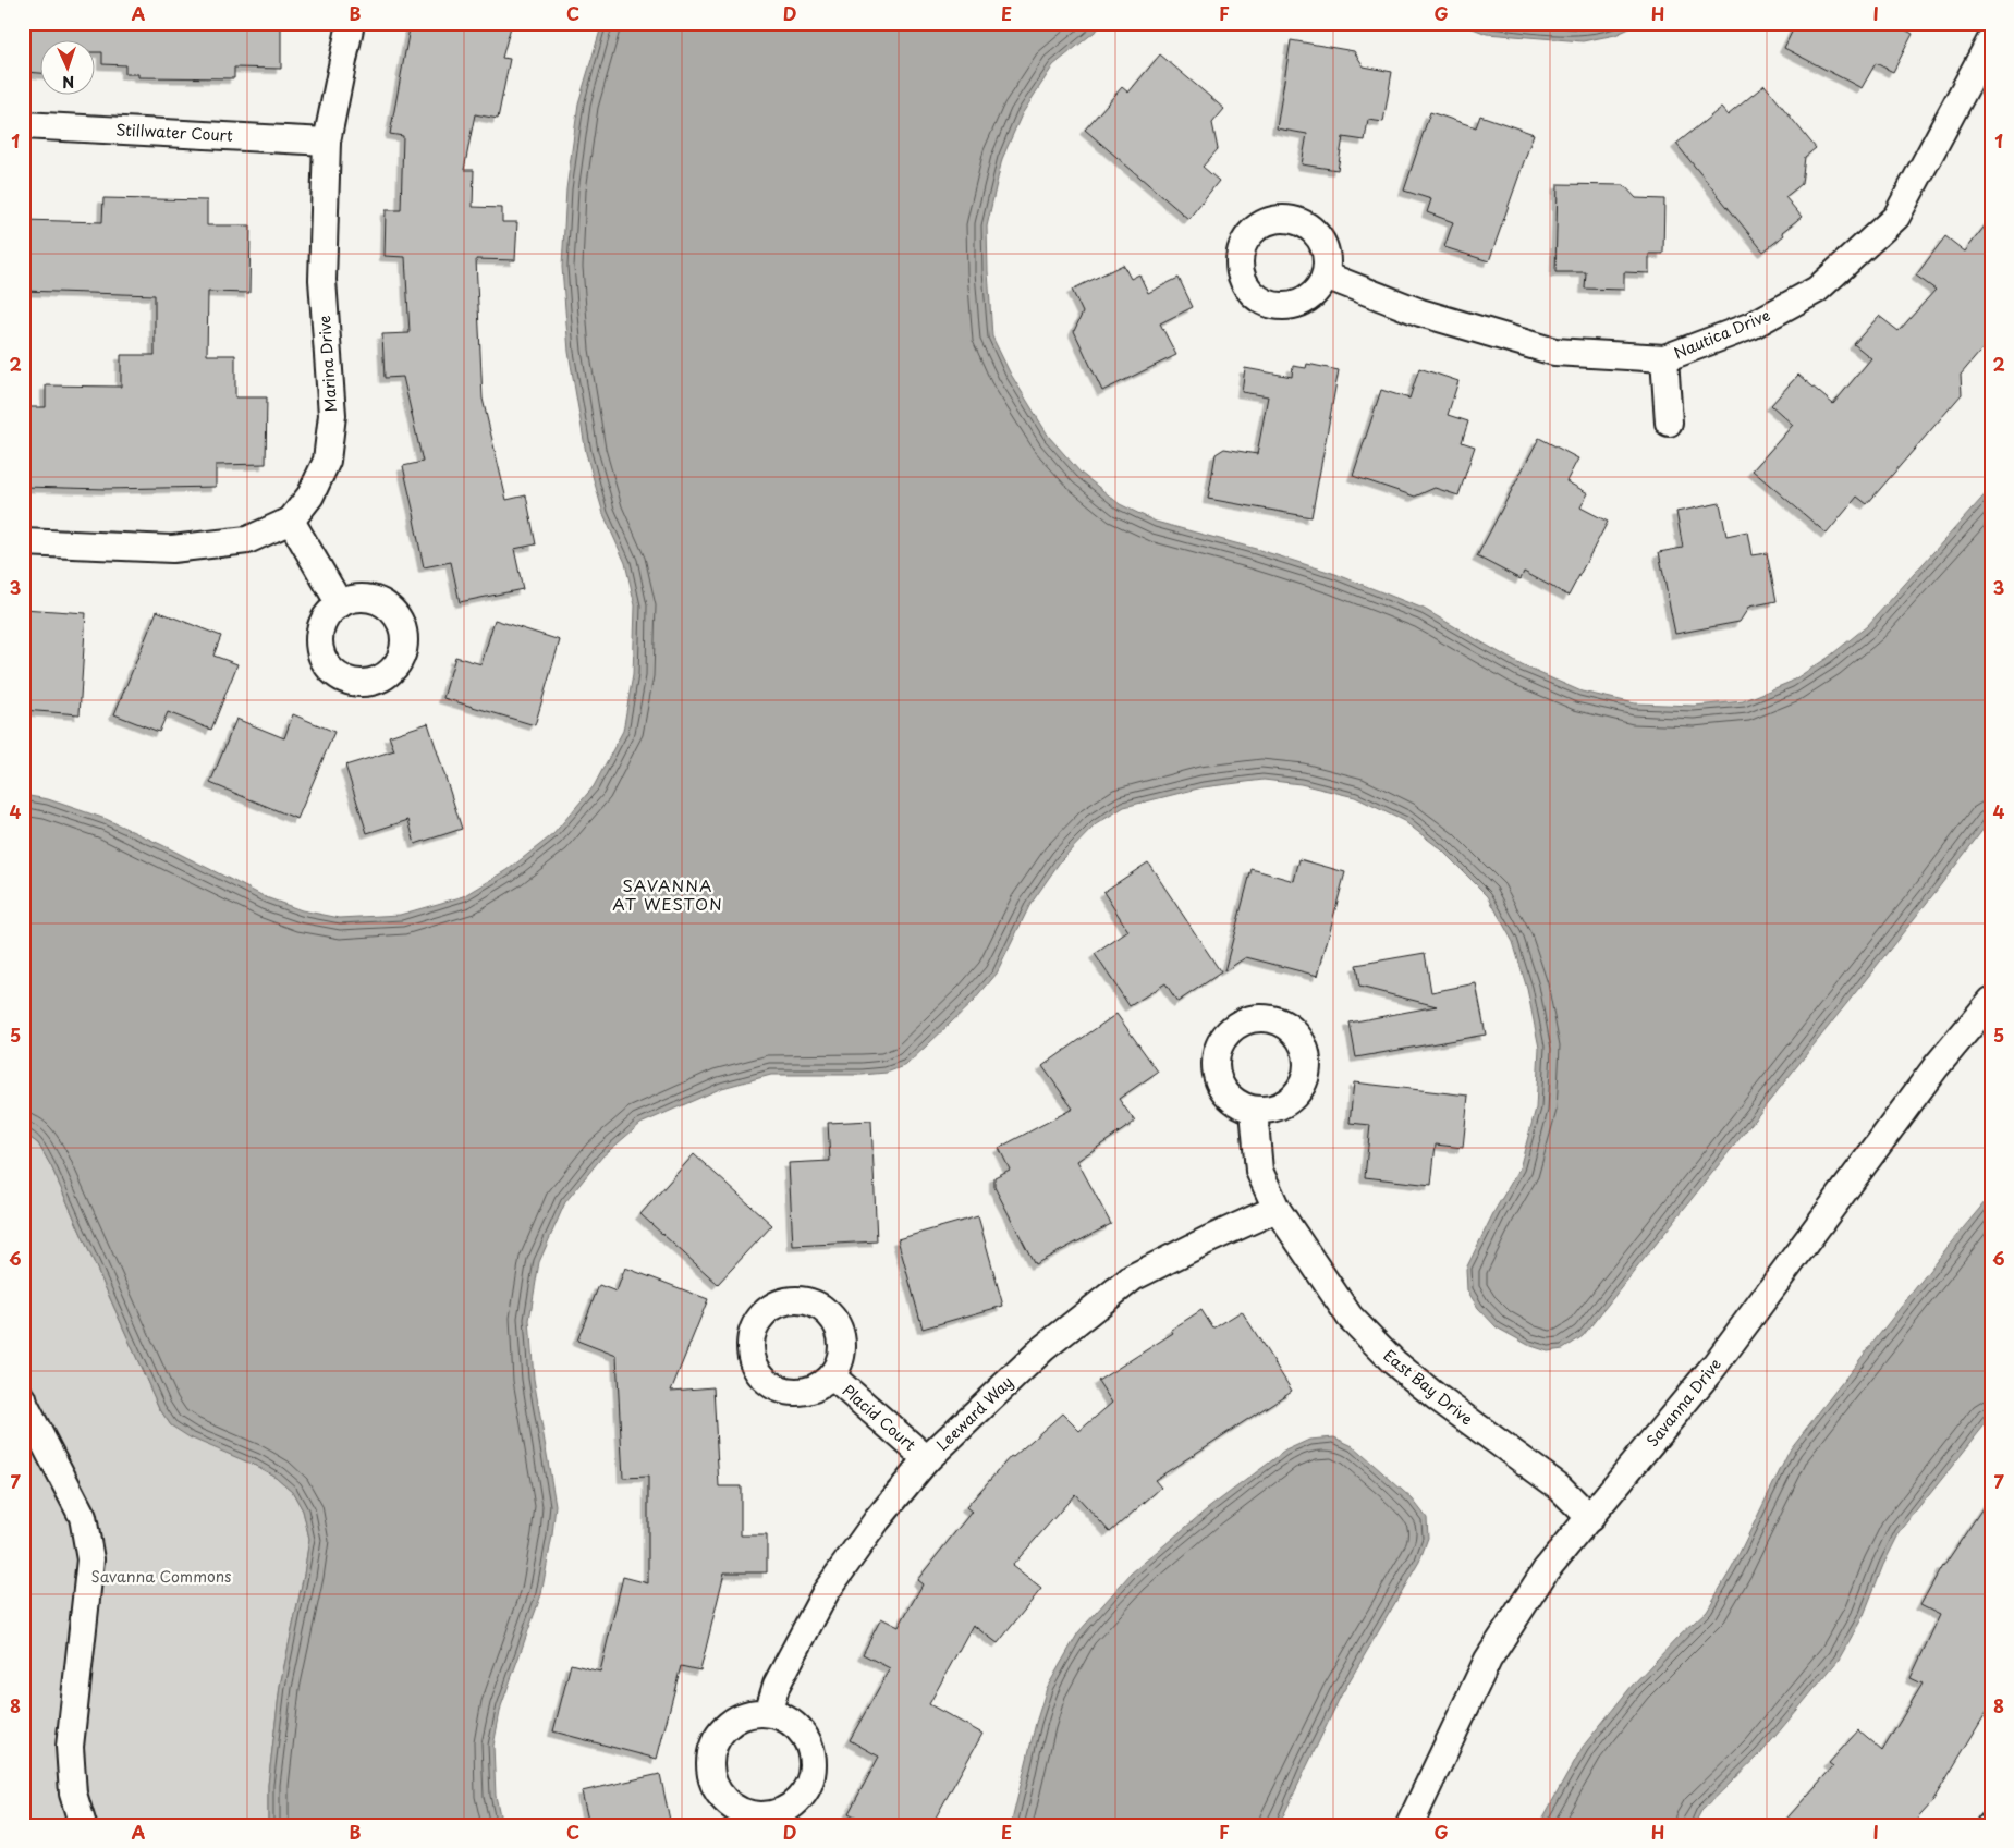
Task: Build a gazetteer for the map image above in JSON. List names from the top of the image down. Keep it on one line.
{"streets":{"street":["Stillwater Court","Nautica Drive","Marina Drive","East Bay Drive","Savanna Drive","Leeward Way","Placid Court"]},"crossings":[["Stillwater Court","Marina Drive"],["East Bay Drive","Savanna Drive"],["East Bay Drive","Leeward Way"],["Leeward Way","Placid Court"]],"districts":["SAVANNA AT WESTON"],"parks":["Savanna Commons"],"north":"bottom","grid":{"columns":["A","B","C","D","E","F","G","H","I"],"rows":["1","2","3","4","5","6","7","8"]}}
